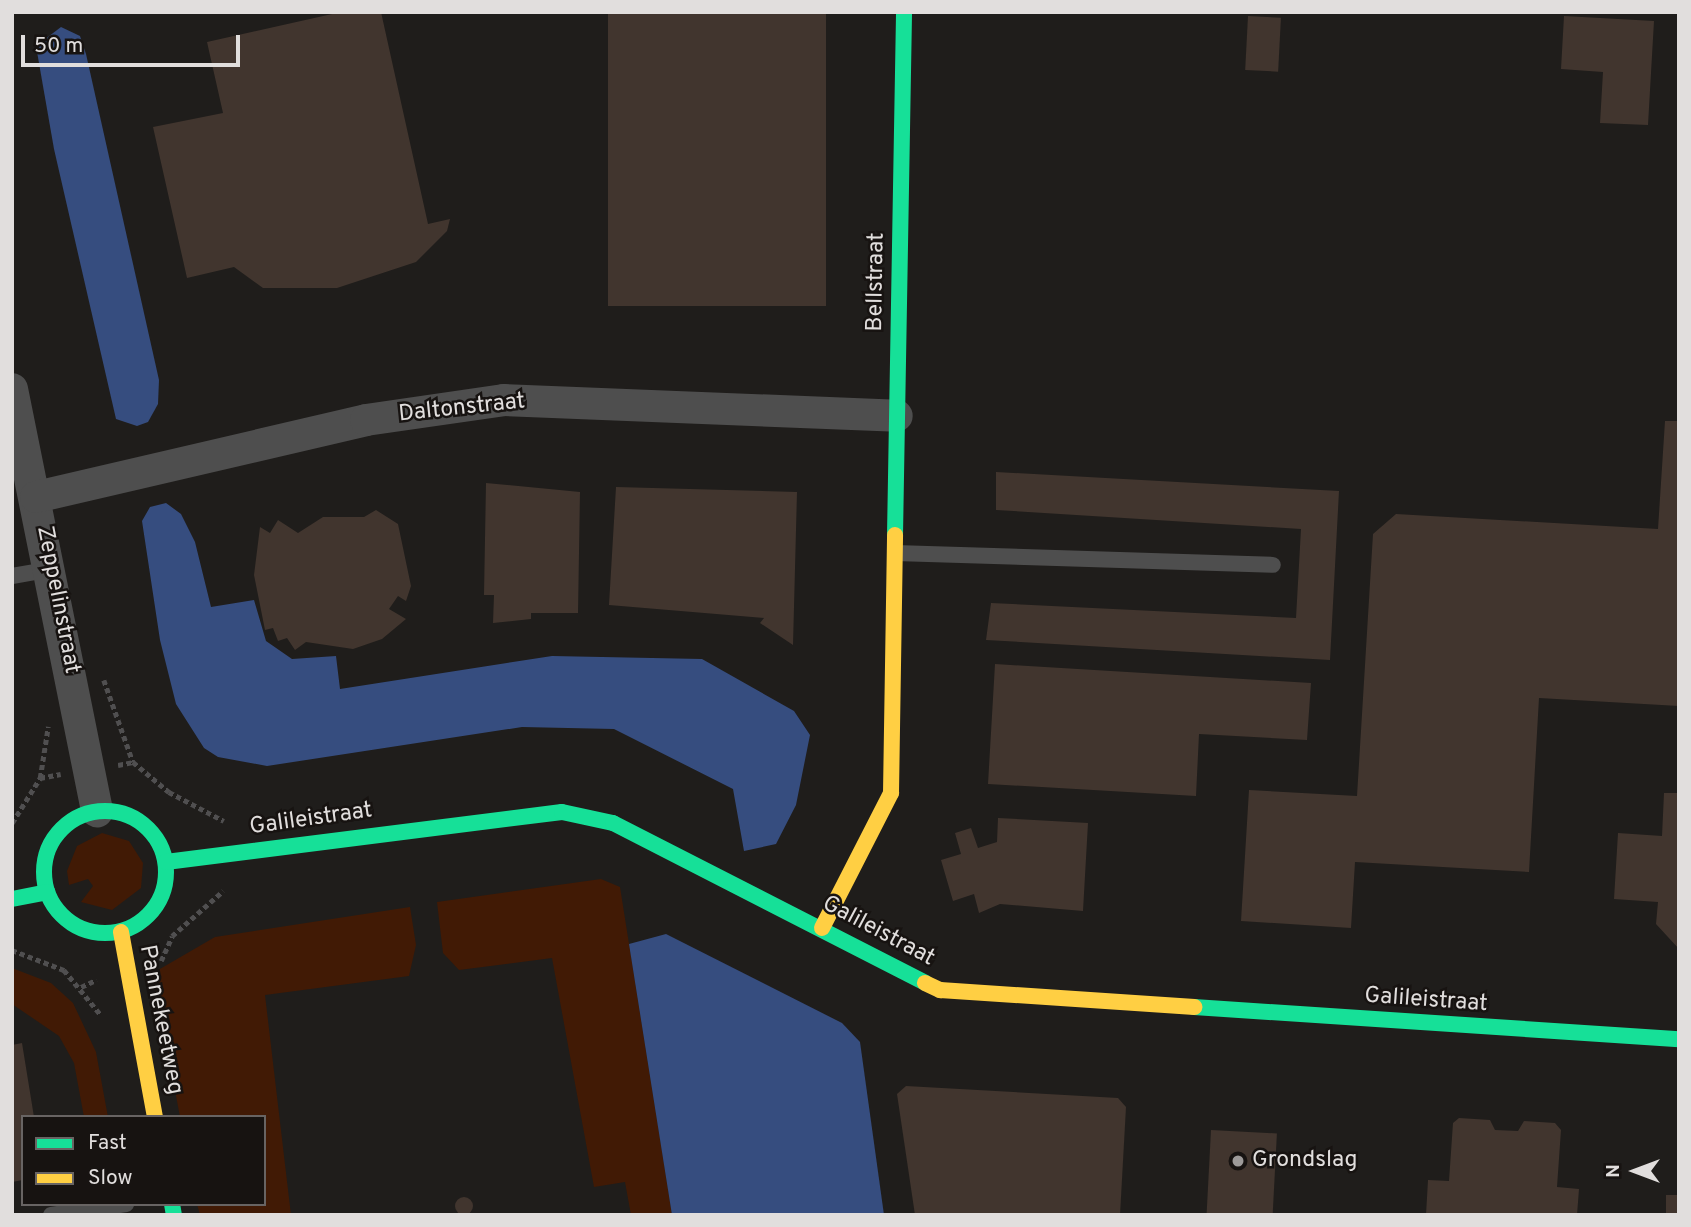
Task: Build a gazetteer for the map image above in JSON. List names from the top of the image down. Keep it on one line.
{"streets":{"street":["Bellstraat","Daltonstraat","Zeppelinstraat","Galileistraat","Pannekeetweg"]},"crossings":[["Bellstraat","Daltonstraat"],["Bellstraat","Galileistraat"],["Daltonstraat","Zeppelinstraat"],["Zeppelinstraat","Galileistraat"],["Zeppelinstraat","Pannekeetweg"],["Galileistraat","Pannekeetweg"]],"places":["Grondslag"],"legend":["Fast","Slow"],"scale_bar":"50 m","north":"left"}
